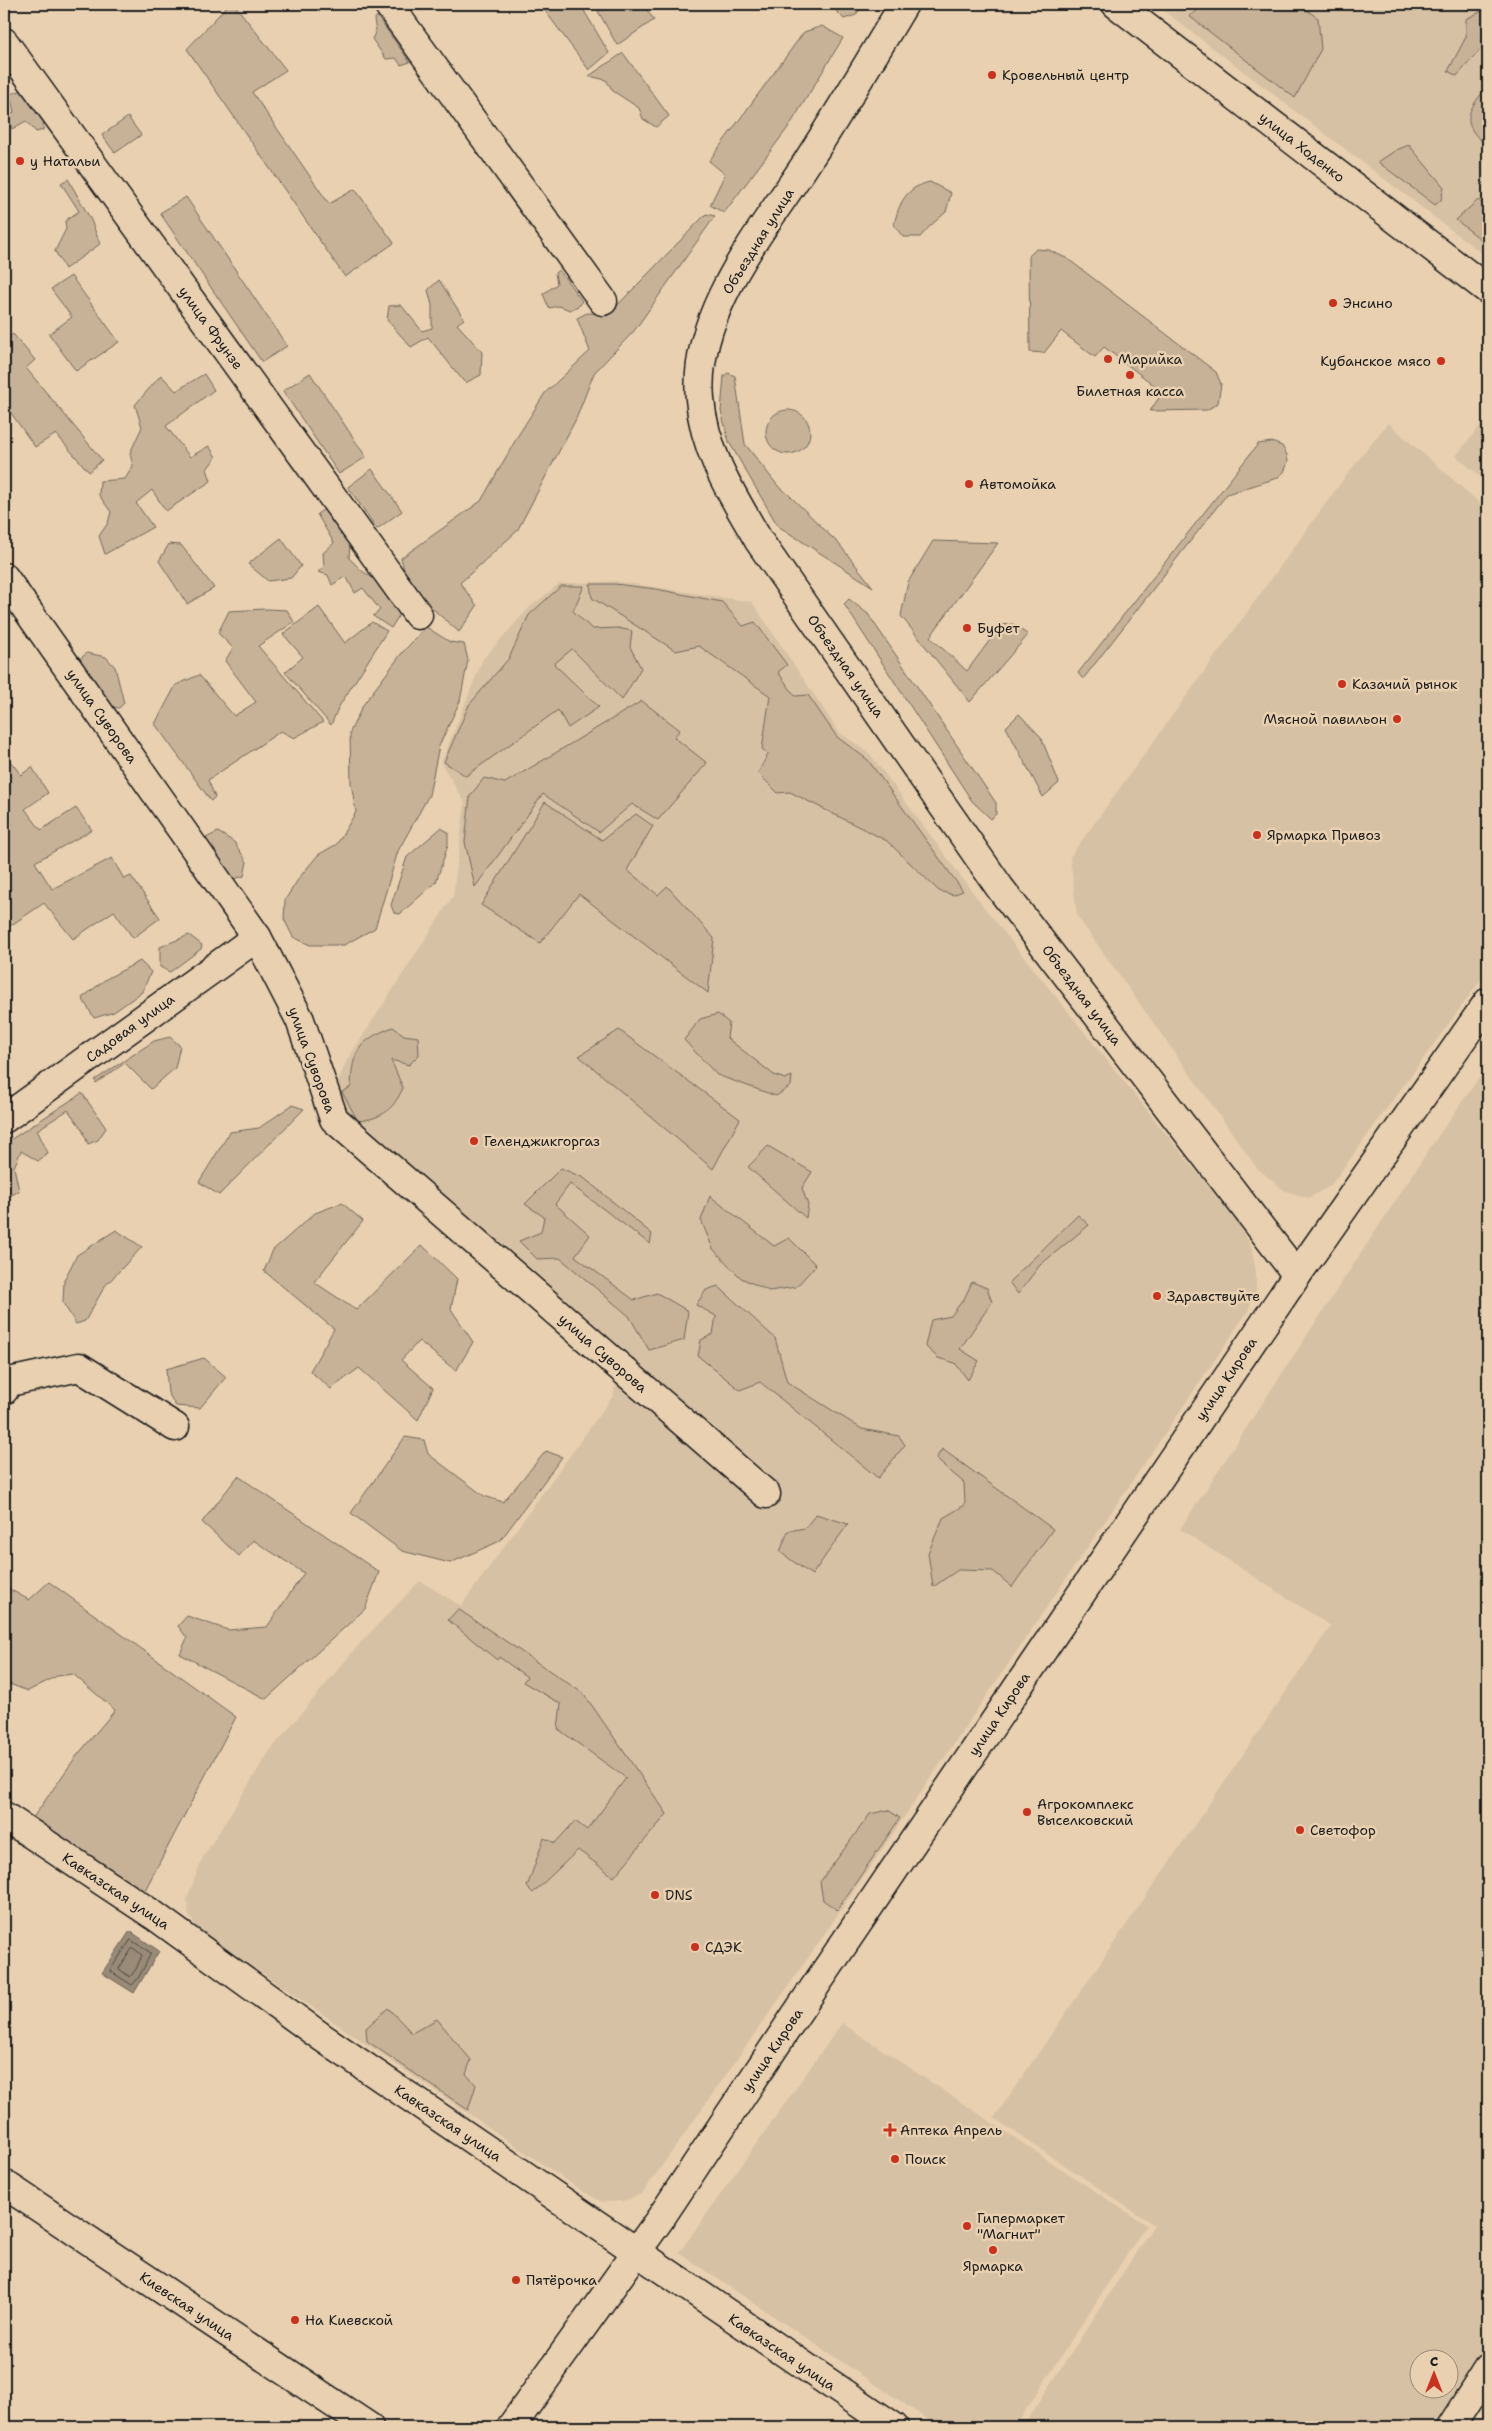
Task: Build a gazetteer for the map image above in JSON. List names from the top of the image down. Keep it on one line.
{"streets":{"street":["улица Ходенко","Объездная улица","улица Фрунзе","улица Суворова","Садовая улица","улица Кирова","Кавказская улица","Киевская улица"]},"crossings":[["Объездная улица","улица Кирова"],["улица Суворова","Садовая улица"],["улица Кирова","Кавказская улица"]],"places":{"other":["Кровельный центр","у Натальи","Энсино","Марийка","Кубанское мясо","Билетная касса","Автомойка","Буфет","Казачий рынок","Мясной павильон","Ярмарка Привоз","Геленджикгоргаз","Здравствуйте","Агрокомплекс Выселковский","Светофор","DNS","СДЭК","Поиск","Гипермаркет \"Магнит\"","Ярмарка","Пятёрочка","На Киевской"],"health":["Аптека Апрель"]},"north":"top"}
